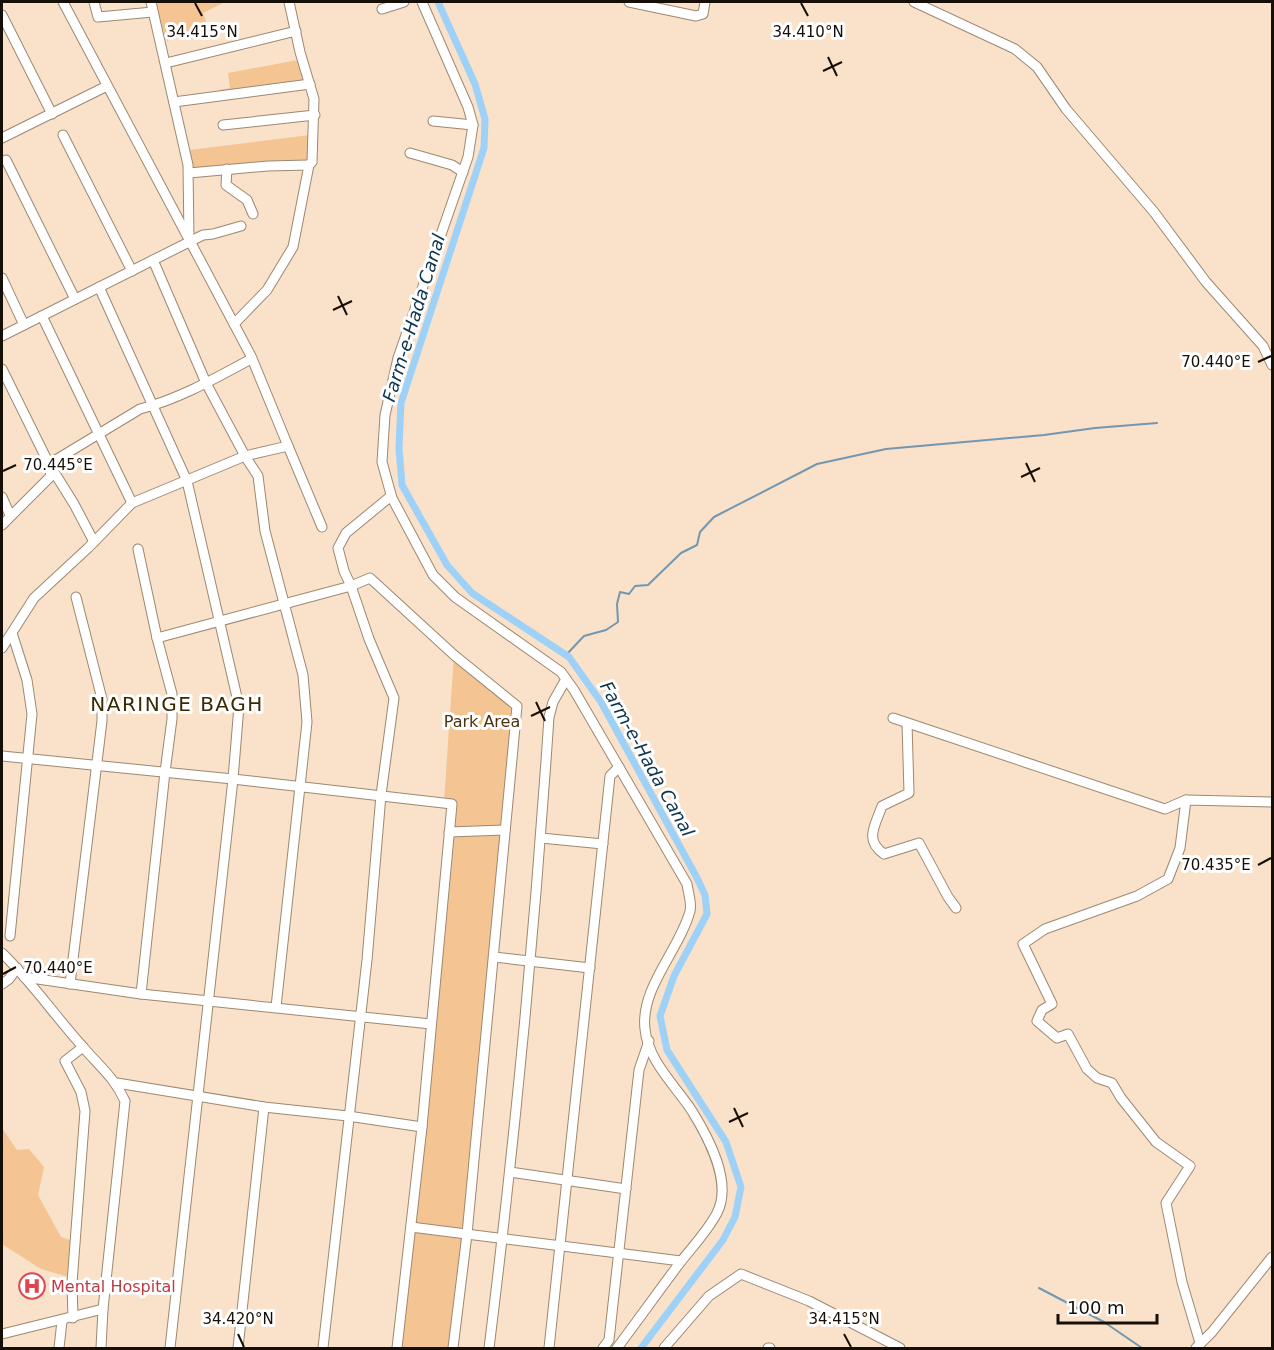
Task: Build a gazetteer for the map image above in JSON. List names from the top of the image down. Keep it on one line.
{"districts":["NARINGE BAGH"],"water":["Farm-e-Hada Canal"],"parks":["Park Area"],"places":{"hospital":["Mental Hospital"]},"scale_bar":"100 m","coordinates":["34.415°N","34.410°N","70.440°E","70.445°E","70.435°E","34.420°N"]}
